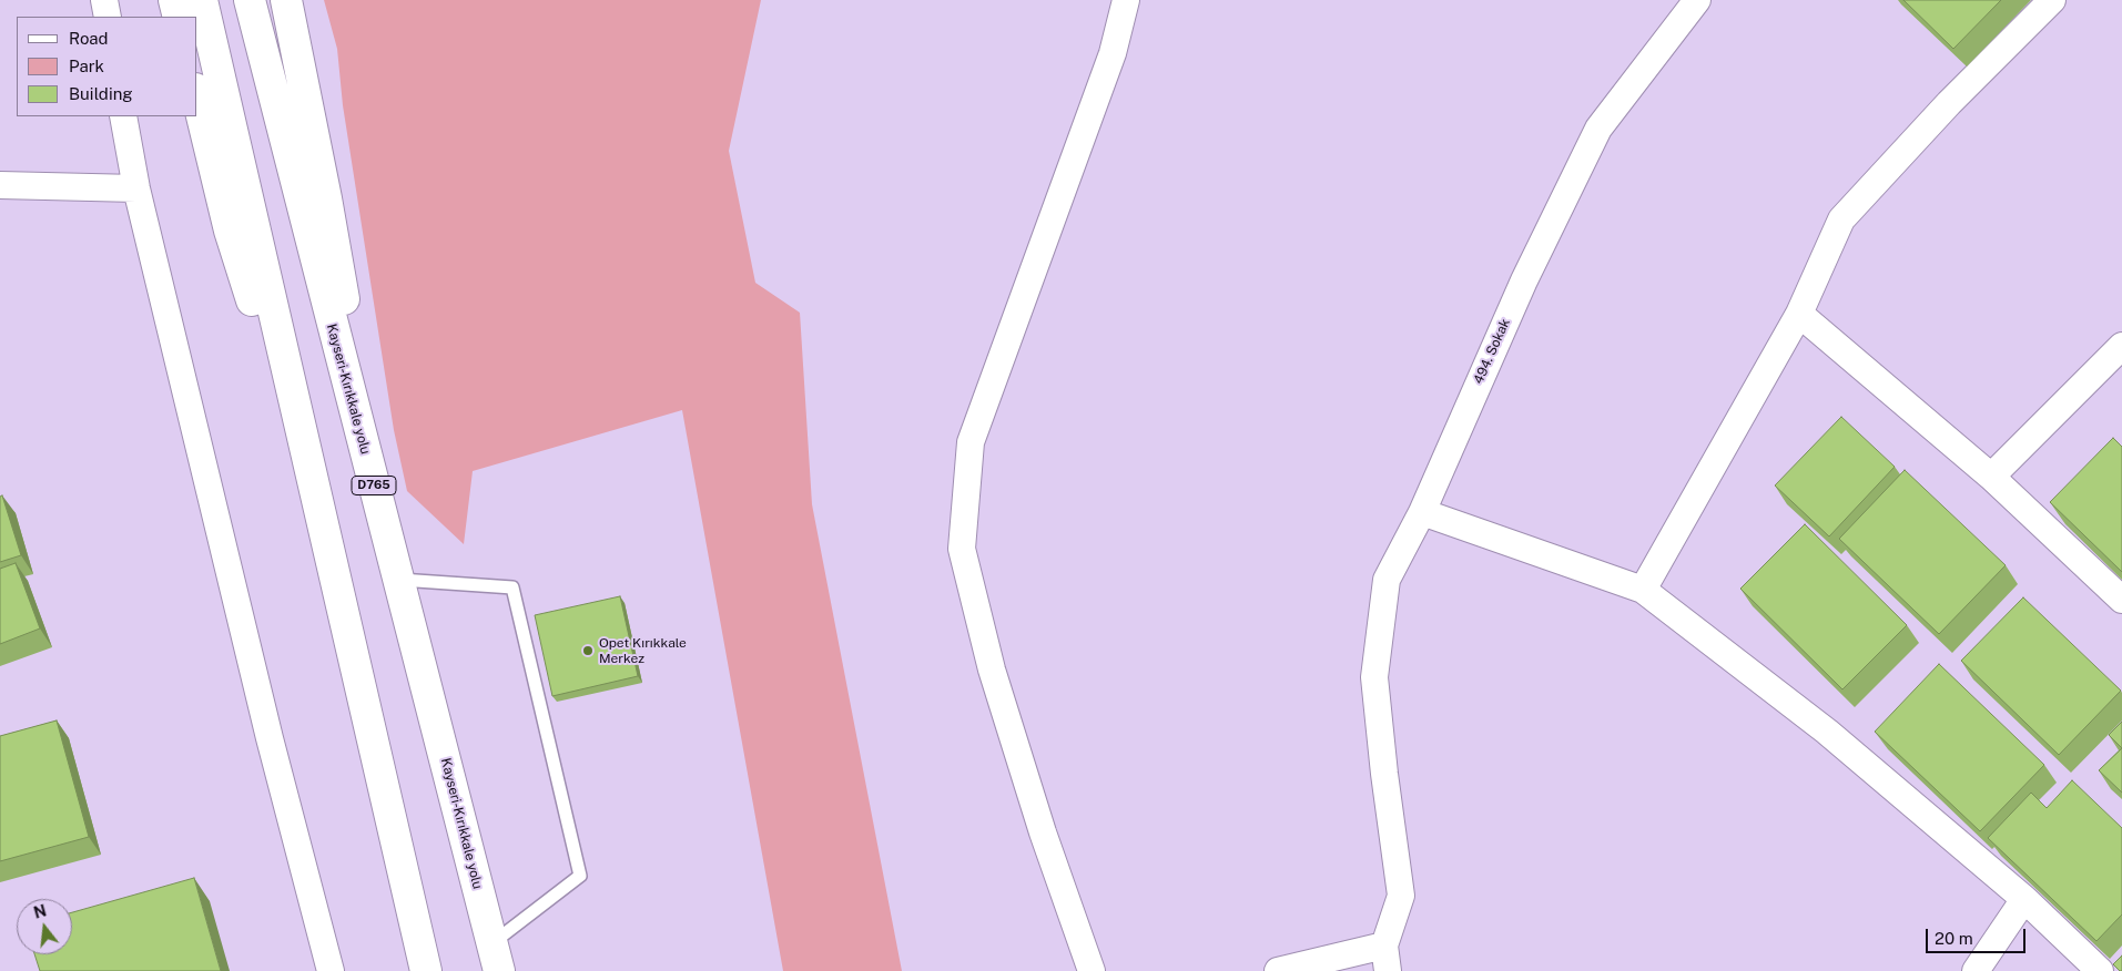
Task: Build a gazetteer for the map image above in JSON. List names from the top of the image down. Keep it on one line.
{"streets":{"highway":["Kayseri-Kırıkkale yolu","D765"],"street":["494. Sokak"]},"places":["Opet Kırıkkale Merkez"],"legend":["Road","Park","Building"],"scale_bar":"20 m","north":"top"}
